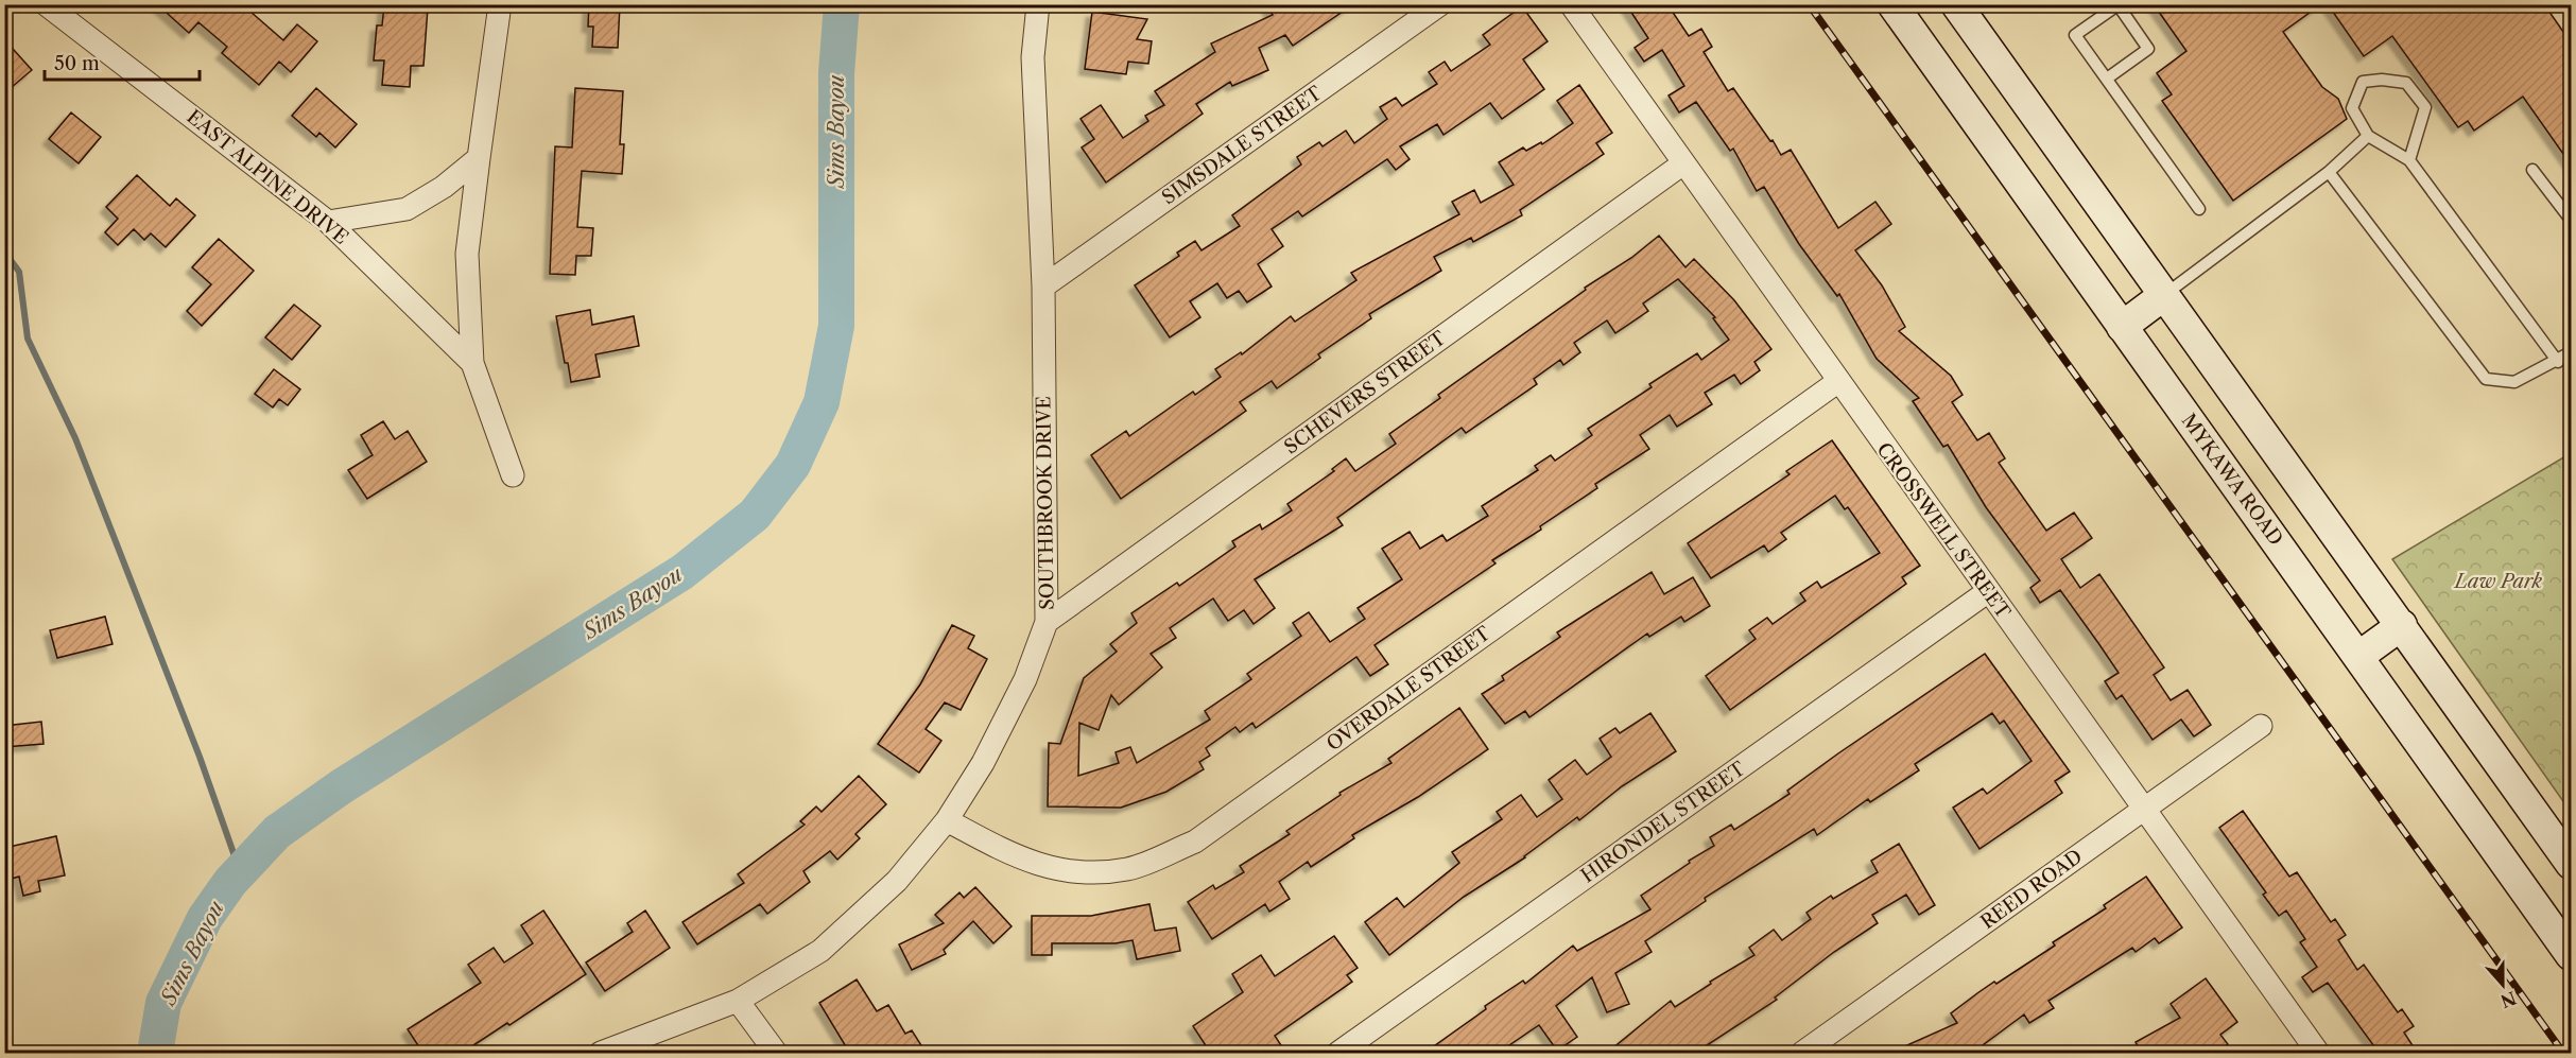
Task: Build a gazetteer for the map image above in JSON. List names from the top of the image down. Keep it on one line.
{"streets":{"main road":["MYKAWA ROAD"],"street":["SIMSDALE STREET","EAST ALPINE DRIVE","SCHEVERS STREET","SOUTHBROOK DRIVE","CROSSWELL STREET","OVERDALE STREET","HIRONDEL STREET","REED ROAD"]},"crossings":[["SIMSDALE STREET","SOUTHBROOK DRIVE"],["SCHEVERS STREET","SOUTHBROOK DRIVE"],["SCHEVERS STREET","CROSSWELL STREET"],["SOUTHBROOK DRIVE","OVERDALE STREET"],["CROSSWELL STREET","OVERDALE STREET"],["CROSSWELL STREET","HIRONDEL STREET"],["CROSSWELL STREET","REED ROAD"]],"water":["Sims Bayou"],"parks":["Law Park"],"scale_bar":"50 m","north":"bottom"}
